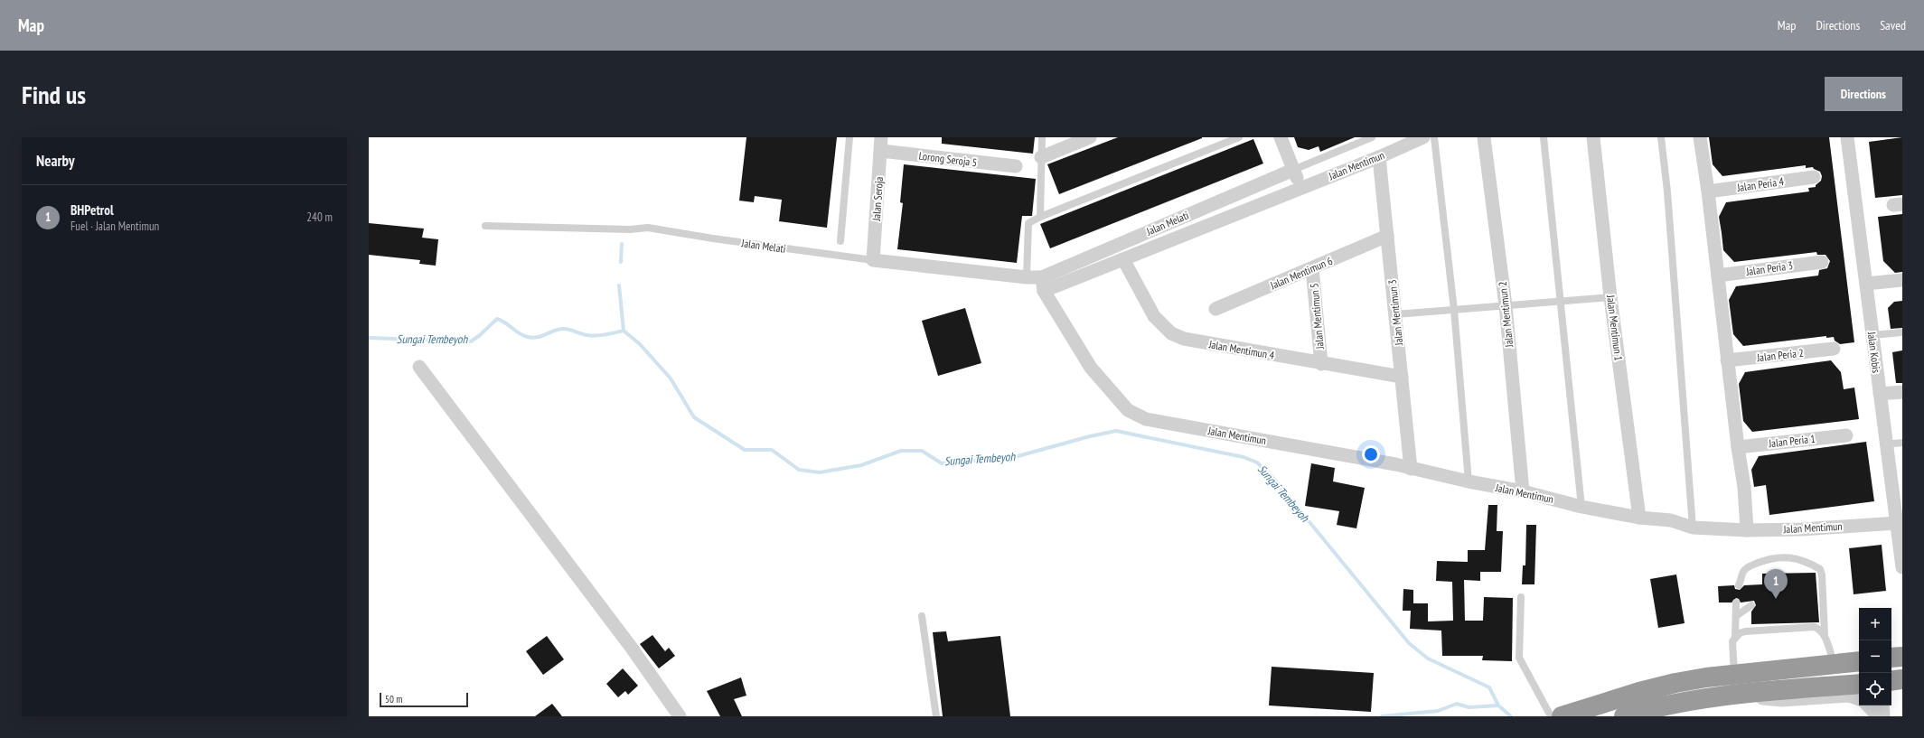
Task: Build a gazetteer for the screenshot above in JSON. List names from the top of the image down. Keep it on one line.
{"streets":{"street":["Lorong Seroja 5","Jalan Mentimun","Jalan Peria 4","Jalan Seroja","Jalan Melati","Jalan Peria 3","Jalan Mentimun 6","Jalan Mentimun 3","Jalan Mentimun 2","Jalan Mentimun 5","Jalan Mentimun 1","Jalan Mentimun 4","Jalan Kobis","Jalan Peria 2","Jalan Peria 1"]},"crossings":[["Lorong Seroja 5","Jalan Seroja"],["Jalan Mentimun","Jalan Melati"],["Jalan Mentimun","Jalan Mentimun 3"],["Jalan Mentimun","Jalan Mentimun 2"],["Jalan Mentimun","Jalan Mentimun 1"],["Jalan Mentimun","Jalan Mentimun 4"],["Jalan Mentimun","Jalan Kobis"],["Jalan Seroja","Jalan Melati"],["Jalan Mentimun 6","Jalan Mentimun 3"],["Jalan Mentimun 6","Jalan Mentimun 5"],["Jalan Mentimun 3","Jalan Mentimun 4"],["Jalan Mentimun 5","Jalan Mentimun 4"]],"water":["Sungai Tembeyoh"],"scale_bar":"50 m","page":{"header":"Map","nav":["Map","Directions","Saved"],"buttons":"Directions","title":"Find us","heading":"Nearby","list":[{"mark":"1","name":"BHPetrol","note":"Fuel · Jalan Mentimun","value":"240 m"}],"pins":"1","map_buttons":["+","−"],"scale":"50 m"}}
